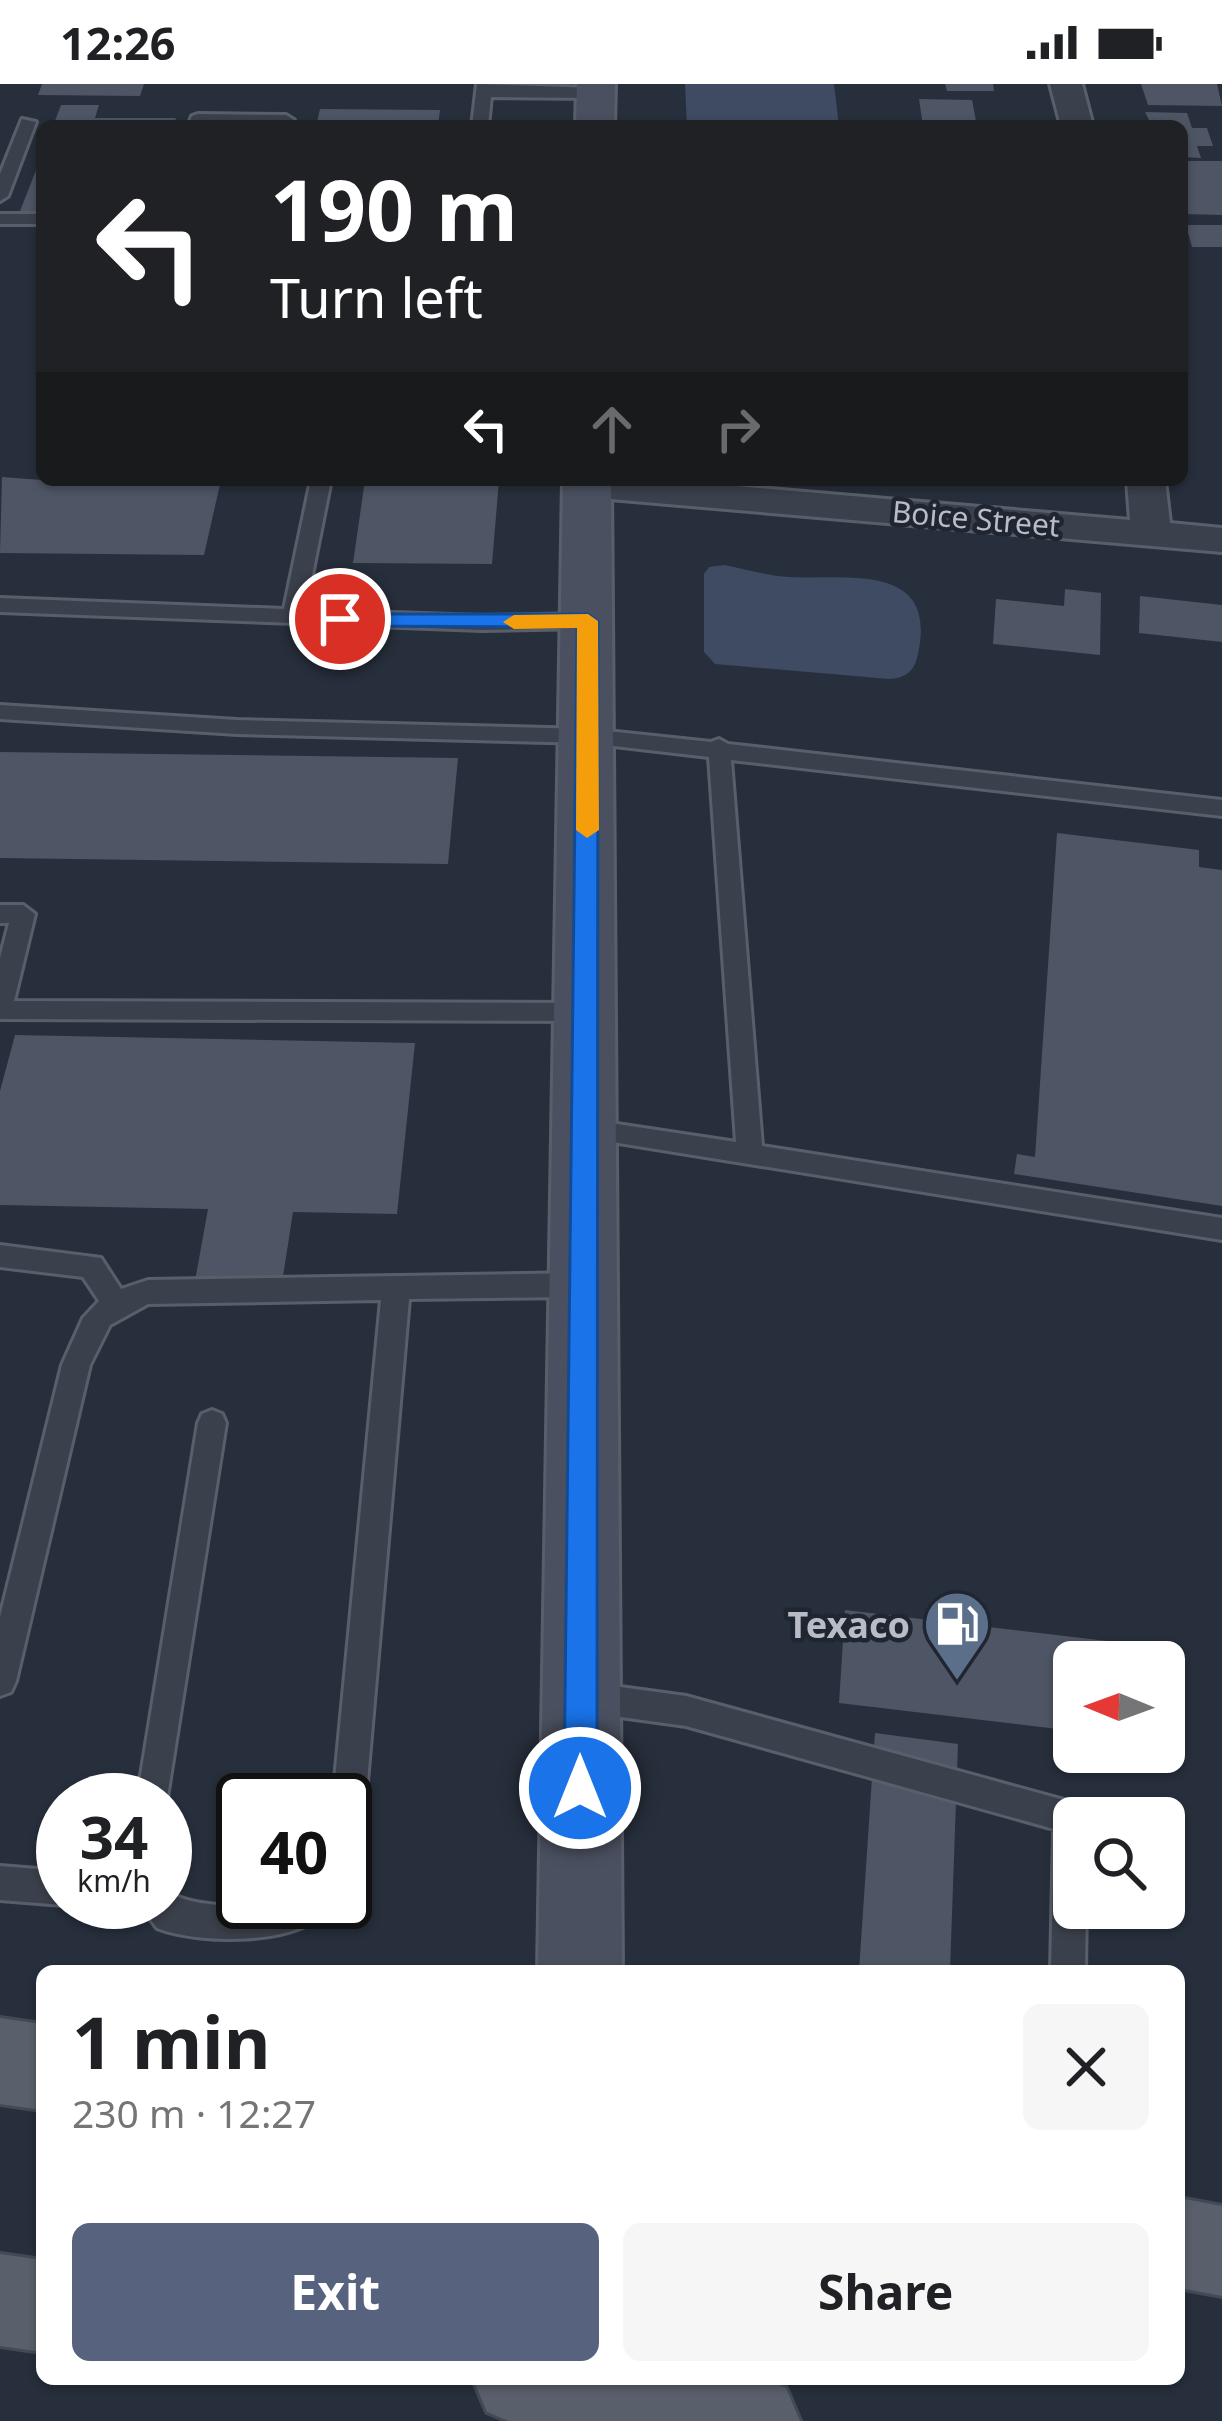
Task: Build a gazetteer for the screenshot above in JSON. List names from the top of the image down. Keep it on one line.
{"streets":{"street":["Boice Street"]},"places":{"fuel station":["Texaco"]},"north":"left","page":{"status":"12:26","turn":["190 m","Turn left"],"speed":"34 km/h","limit":"40","heading":["1 min","230 m · 12:27"],"buttons":["Exit","Share"]}}
